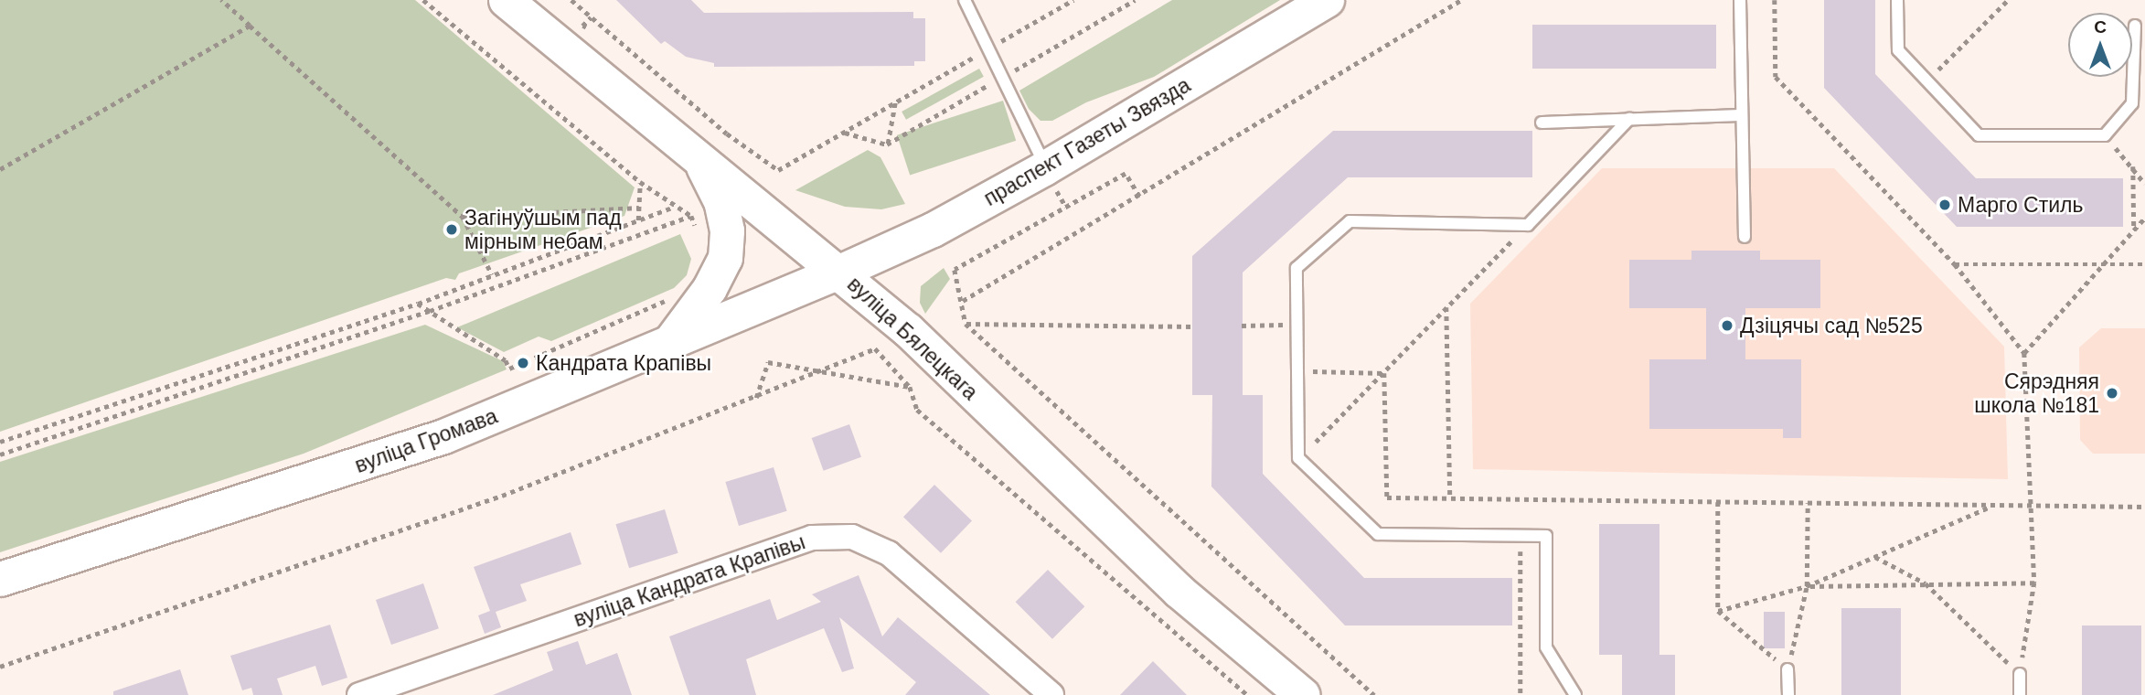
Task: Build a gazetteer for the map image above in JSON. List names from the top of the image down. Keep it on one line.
{"streets":{"main road":["праспект Газеты Звязда","вуліца Бялецкага","вуліца Громава"],"street":["вуліца Кандрата Крапівы"]},"crossings":[["праспект Газеты Звязда","вуліца Бялецкага"],["праспект Газеты Звязда","вуліца Громава"],["вуліца Бялецкага","вуліца Громава"]],"places":["Марго Стиль","Загінуўшым пад мірным небам","Дзіцячы сад №525","Кандрата Крапівы","Сярэдняя школа №181"],"north":"top"}
